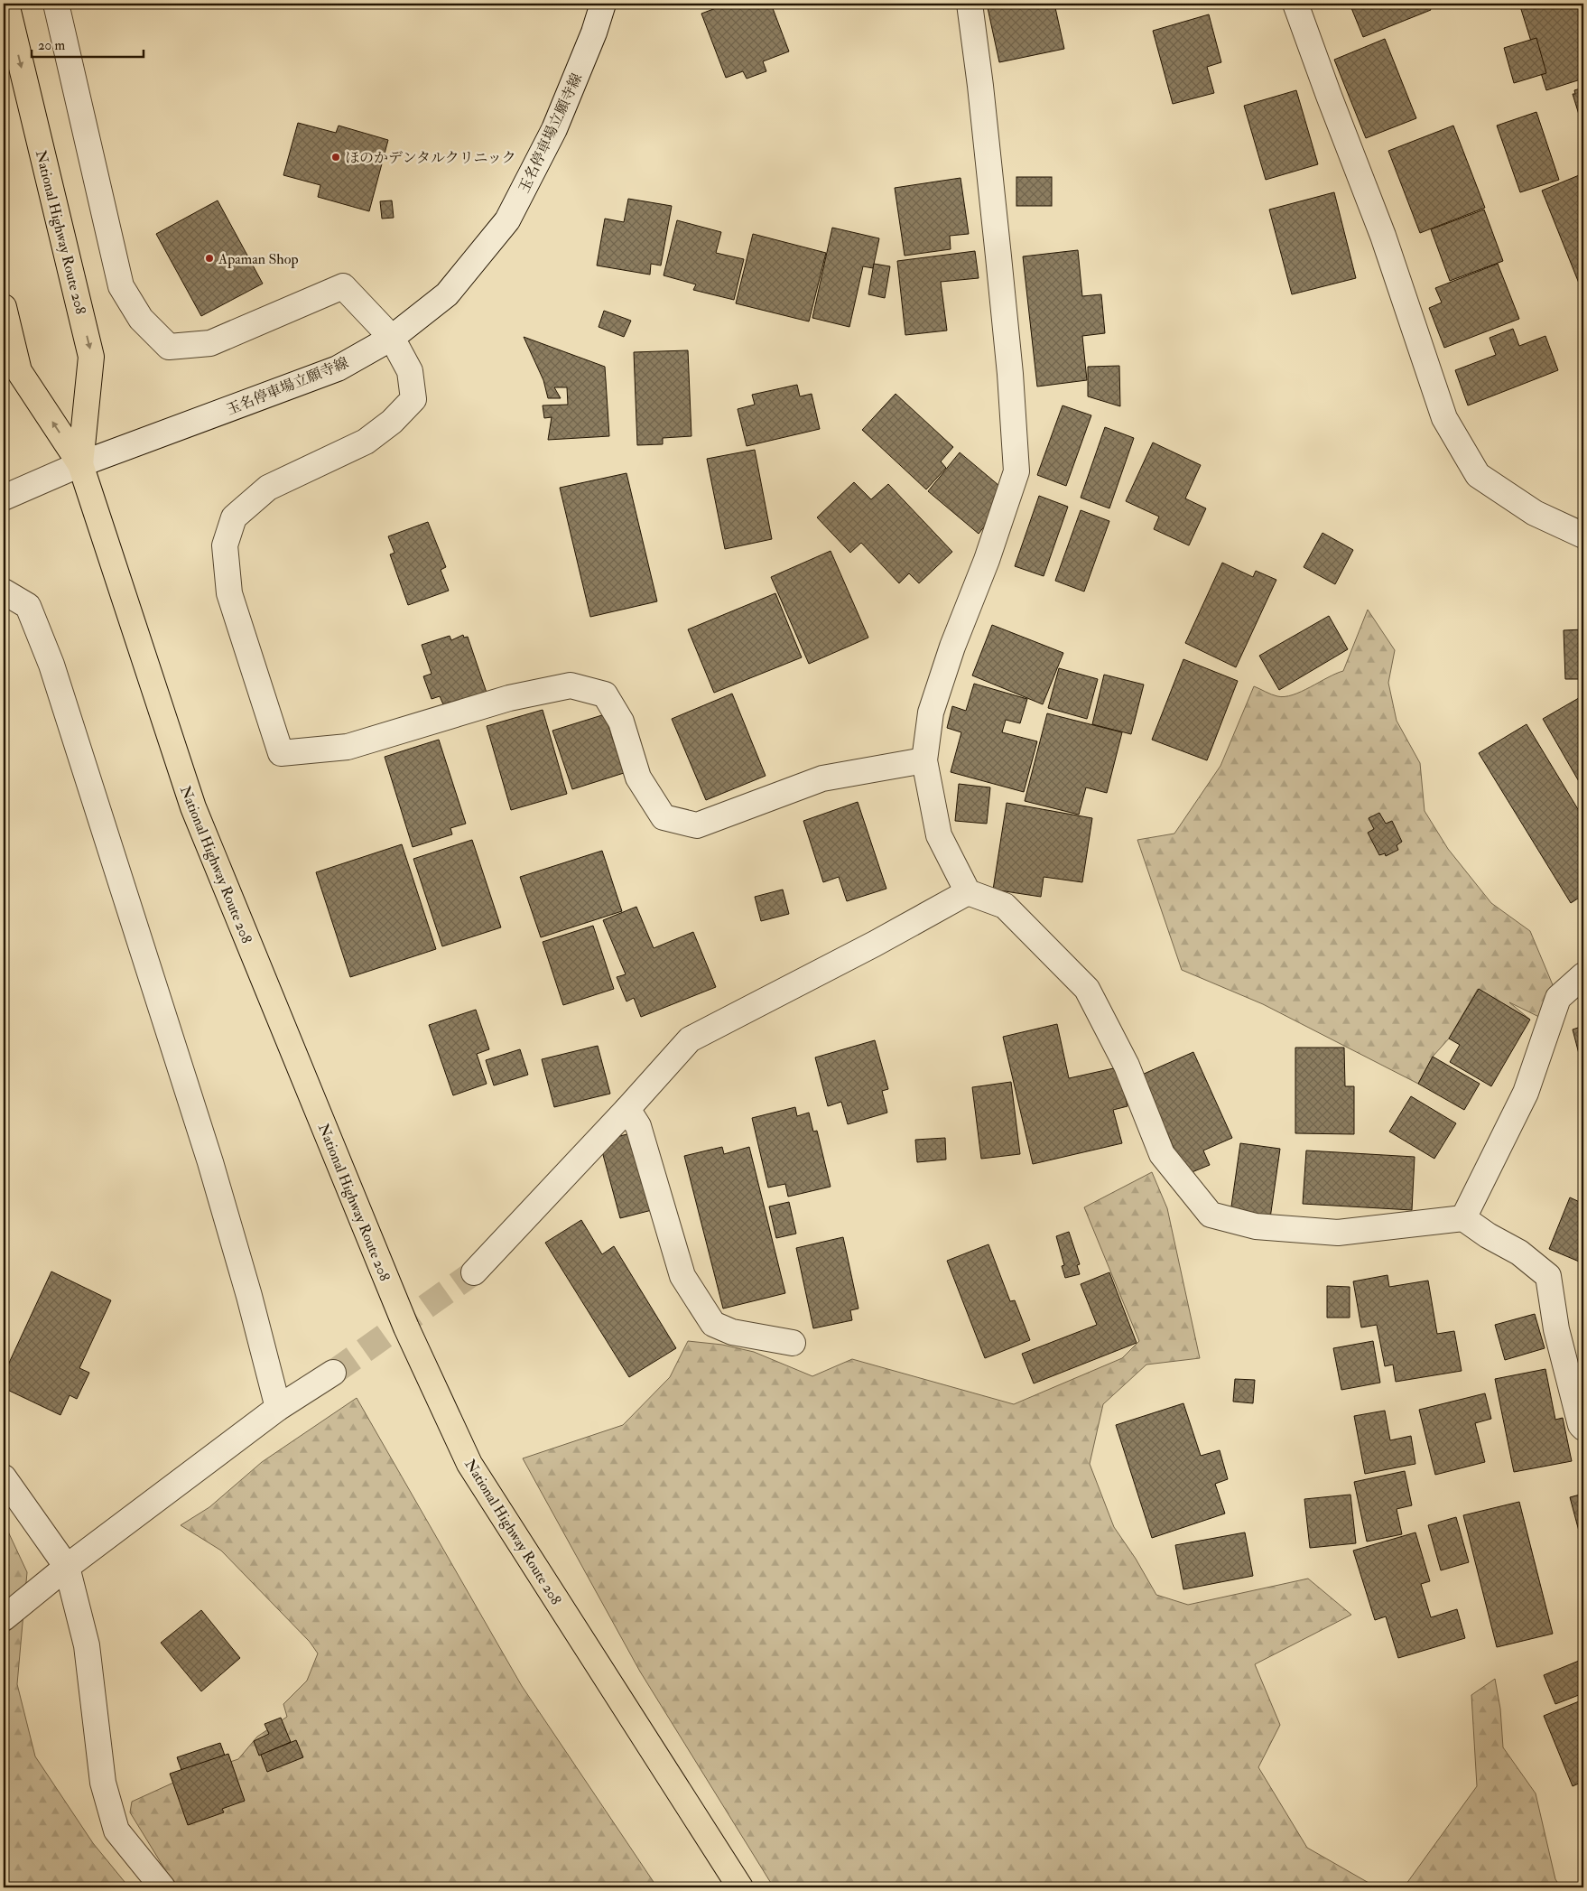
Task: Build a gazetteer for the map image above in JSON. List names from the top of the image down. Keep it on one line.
{"streets":{"highway":["National Highway Route 208"],"street":["玉名停車場立願寺線"]},"crossings":[["玉名停車場立願寺線","National Highway Route 208"]],"places":["ほのかデンタルクリニック","Apaman Shop"],"scale_bar":"20 m"}
